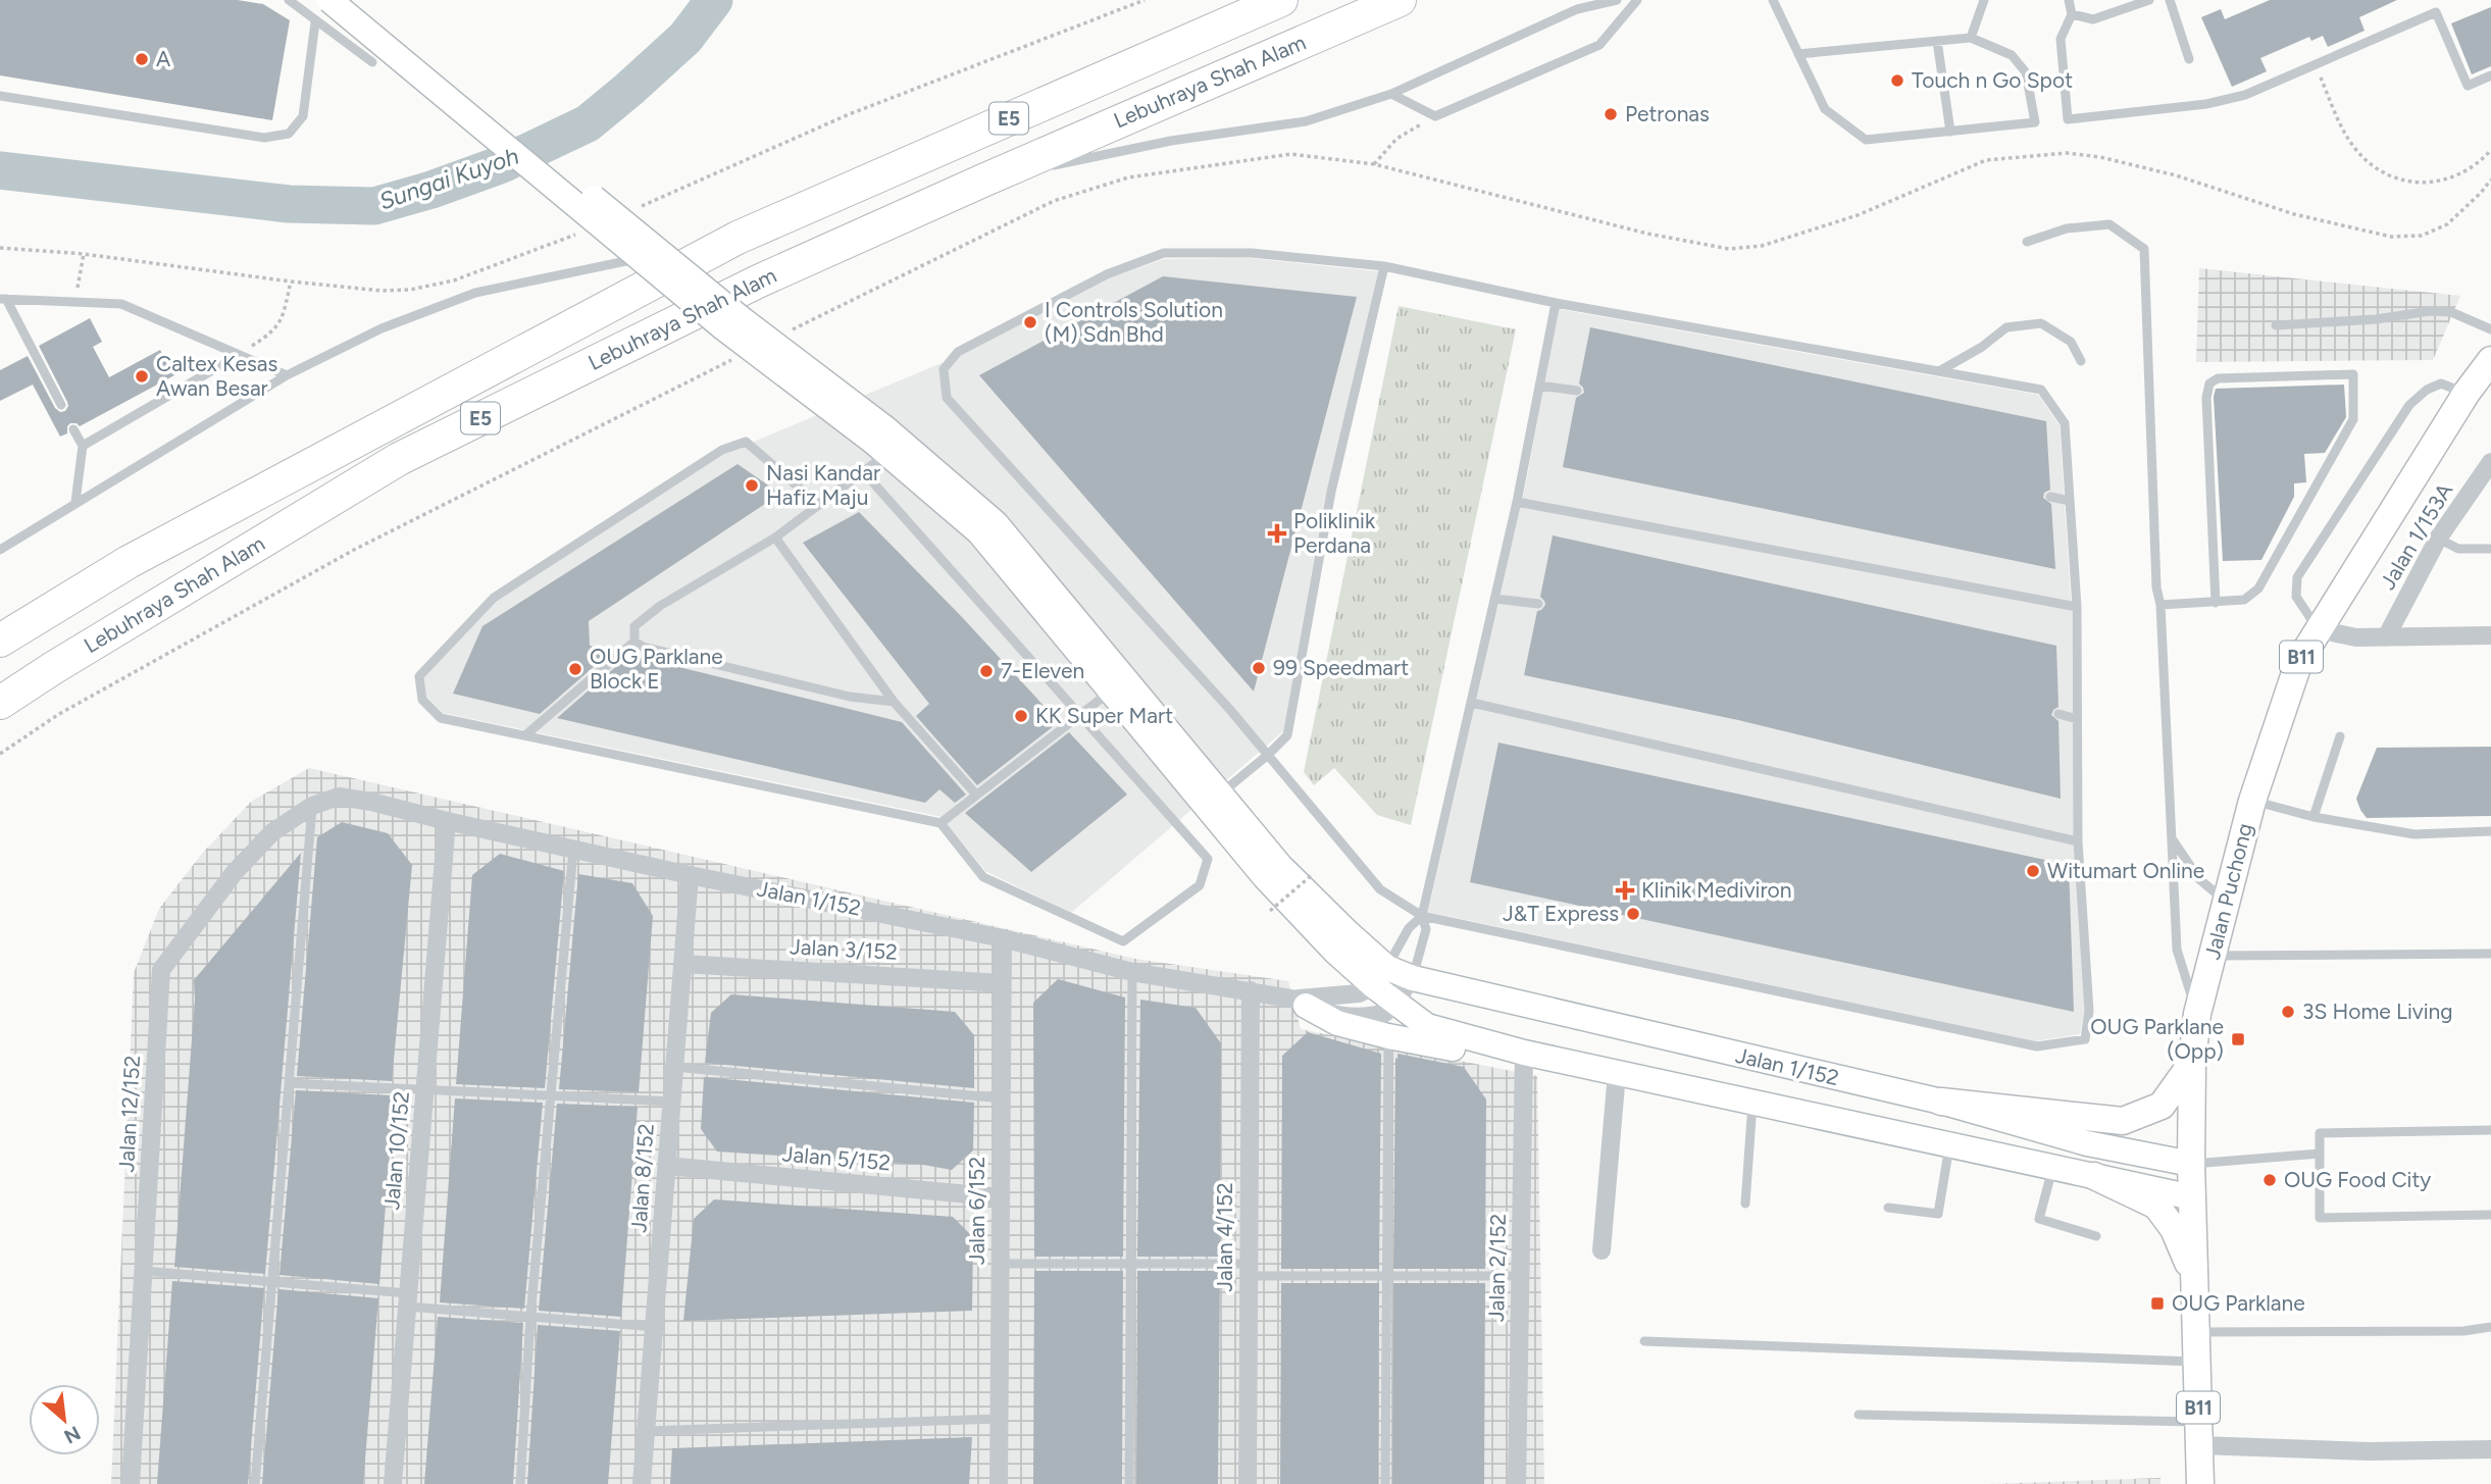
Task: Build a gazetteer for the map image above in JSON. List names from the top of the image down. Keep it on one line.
{"streets":{"highway":["Lebuhraya Shah Alam","E5"],"main road":["B11","Jalan Puchong"],"street":["Jalan 1/153A","Jalan 1/152","Jalan 3/152","Jalan 12/152","Jalan 10/152","Jalan 5/152","Jalan 8/152","Jalan 6/152","Jalan 4/152","Jalan 2/152"]},"crossings":[["Jalan Puchong","Jalan 1/152"],["Jalan 1/152","Jalan 12/152"],["Jalan 1/152","Jalan 10/152"],["Jalan 1/152","Jalan 8/152"],["Jalan 1/152","Jalan 6/152"],["Jalan 1/152","Jalan 4/152"],["Jalan 1/152","Jalan 2/152"],["Jalan 3/152","Jalan 8/152"],["Jalan 3/152","Jalan 6/152"],["Jalan 5/152","Jalan 8/152"],["Jalan 5/152","Jalan 6/152"]],"water":["Sungai Kuyoh"],"places":{"other":["A","Touch n Go Spot","Petronas","I Controls Solution (M) Sdn Bhd","Caltex Kesas Awan Besar","Nasi Kandar Hafiz Maju","99 Speedmart","OUG Parklane Block E","7-Eleven","KK Super Mart","Witumart Online","J&T Express","3S Home Living","OUG Food City"],"health":["Poliklinik Perdana","Klinik Mediviron"],"transit":["OUG Parklane (Opp)","OUG Parklane"]},"north":"bottom right"}
